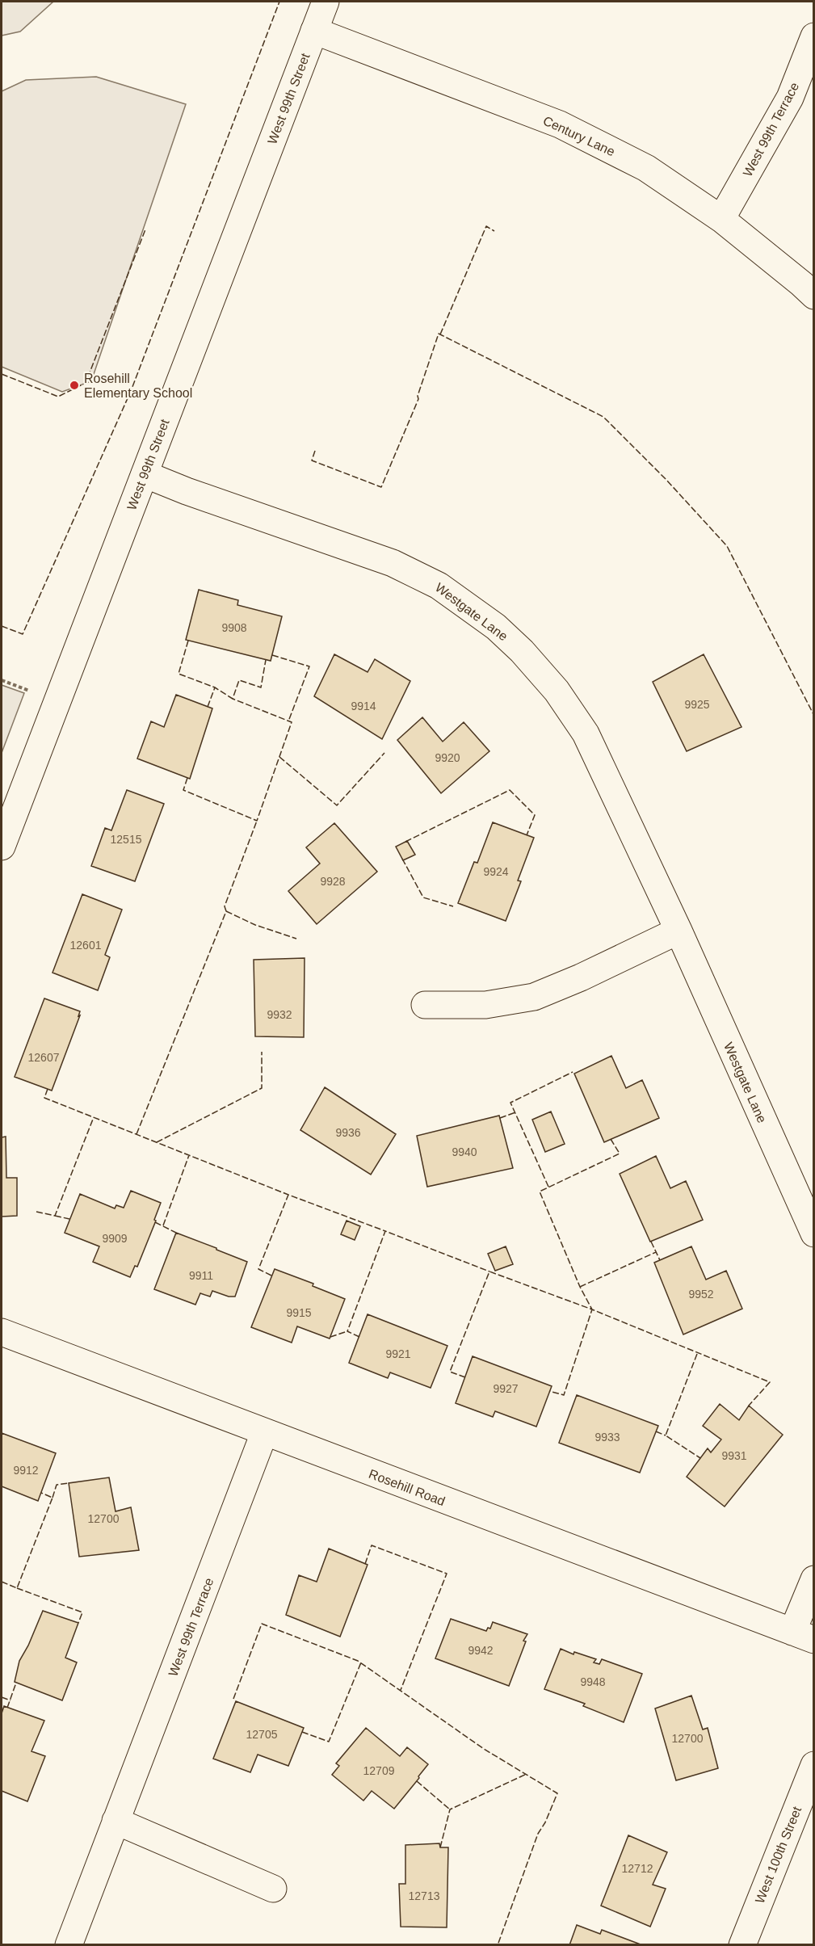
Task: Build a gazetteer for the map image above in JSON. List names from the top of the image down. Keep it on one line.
{"streets":{"street":["West 99th Street","West 99th Terrace","Century Lane","Westgate Lane","Rosehill Road","West 100th Street"]},"crossings":[["West 99th Street","Century Lane"],["West 99th Street","Westgate Lane"],["West 99th Terrace","Century Lane"],["West 99th Terrace","Rosehill Road"]],"places":["Rosehill Elementary School"],"house_numbers":["9908","9925","9914","9920","12515","9924","9928","12601","9932","12607","9936","9940","9909","9911","9952","9915","9921","9927","9933","9931","9912","12700","9942","9948","12705","12700","12709","12712","12713"]}
